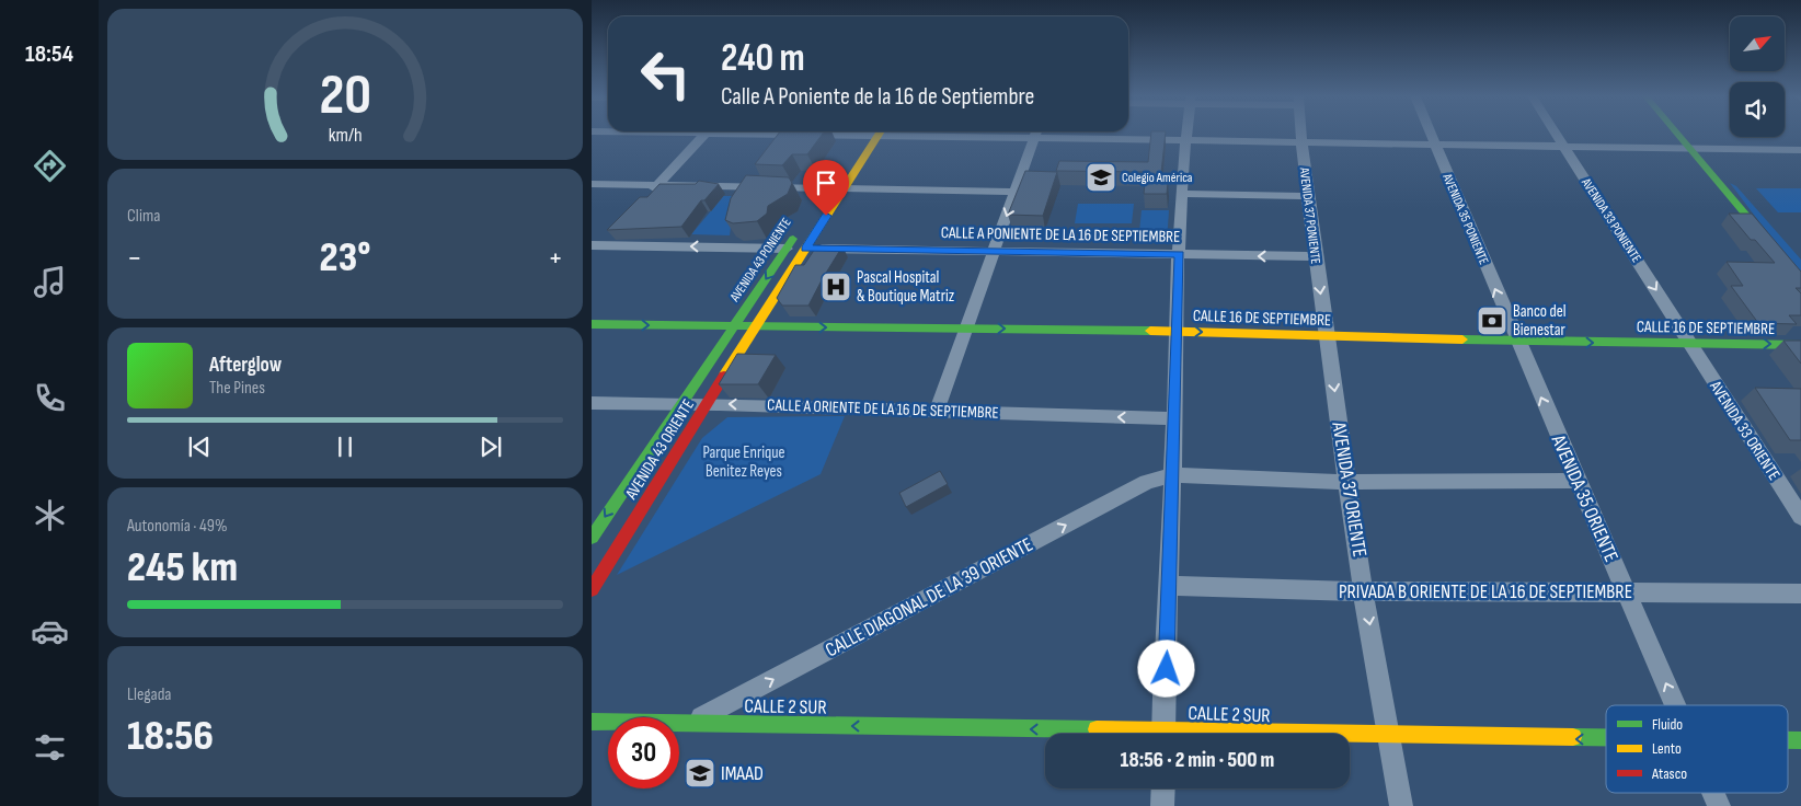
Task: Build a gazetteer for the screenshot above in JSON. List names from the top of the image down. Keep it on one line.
{"streets":{"street":["AVENIDA 37 PONIENTE","AVENIDA 35 PONIENTE","AVENIDA 33 PONIENTE","CALLE A PONIENTE DE LA 16 DE SEPTIEMBRE","AVENIDA 43 PONIENTE","CALLE 16 DE SEPTIEMBRE","CALLE A ORIENTE DE LA 16 DE SEPTIEMBRE","AVENIDA 33 ORIENTE","AVENIDA 43 ORIENTE","AVENIDA 37 ORIENTE","AVENIDA 35 ORIENTE","PRIVADA B ORIENTE DE LA 16 DE SEPTIEMBRE","CALLE DIAGONAL DE LA 39 ORIENTE","CALLE 2 SUR"]},"crossings":[["AVENIDA 37 PONIENTE","CALLE A PONIENTE DE LA 16 DE SEPTIEMBRE"],["AVENIDA 37 PONIENTE","CALLE 16 DE SEPTIEMBRE"],["AVENIDA 37 PONIENTE","AVENIDA 37 ORIENTE"],["AVENIDA 35 PONIENTE","CALLE 16 DE SEPTIEMBRE"],["AVENIDA 35 PONIENTE","AVENIDA 35 ORIENTE"],["AVENIDA 33 PONIENTE","CALLE 16 DE SEPTIEMBRE"],["AVENIDA 33 PONIENTE","AVENIDA 33 ORIENTE"],["CALLE A PONIENTE DE LA 16 DE SEPTIEMBRE","AVENIDA 43 PONIENTE"],["AVENIDA 43 PONIENTE","CALLE 16 DE SEPTIEMBRE"],["AVENIDA 43 PONIENTE","AVENIDA 43 ORIENTE"],["CALLE 16 DE SEPTIEMBRE","AVENIDA 33 ORIENTE"],["CALLE 16 DE SEPTIEMBRE","AVENIDA 43 ORIENTE"],["CALLE 16 DE SEPTIEMBRE","AVENIDA 37 ORIENTE"],["CALLE 16 DE SEPTIEMBRE","AVENIDA 35 ORIENTE"],["CALLE A ORIENTE DE LA 16 DE SEPTIEMBRE","AVENIDA 43 ORIENTE"],["AVENIDA 37 ORIENTE","PRIVADA B ORIENTE DE LA 16 DE SEPTIEMBRE"],["AVENIDA 37 ORIENTE","CALLE DIAGONAL DE LA 39 ORIENTE"],["AVENIDA 37 ORIENTE","CALLE 2 SUR"],["AVENIDA 35 ORIENTE","PRIVADA B ORIENTE DE LA 16 DE SEPTIEMBRE"],["AVENIDA 35 ORIENTE","CALLE DIAGONAL DE LA 39 ORIENTE"],["CALLE DIAGONAL DE LA 39 ORIENTE","CALLE 2 SUR"]],"one_way":["AVENIDA 35 PONIENTE","CALLE 16 DE SEPTIEMBRE","CALLE A ORIENTE DE LA 16 DE SEPTIEMBRE","AVENIDA 37 ORIENTE","AVENIDA 35 ORIENTE","CALLE DIAGONAL DE LA 39 ORIENTE","CALLE 2 SUR"],"parks":["Parque Enrique Benitez Reyes"],"places":{"school or university":["Colegio América","IMAAD"],"hospital":["Pascal Hospital & Boutique Matriz"],"bank":["Banco del Bienestar"]},"legend":["Fluido","Lento","Atasco"],"north":"top right","page":{"tabs":"18:54","turn":["240 m","Calle A Poniente de la 16 de Septiembre"],"tile":["Clima",["Autonomía · 49%","245 km"],["Llegada","18:56"]],"heat":["−","23°","+"],"song":["Afterglow","The Pines"],"limit":"30","trip":"18:56 · 2 min · 500 m","gauge":["20","km/h"]}}
